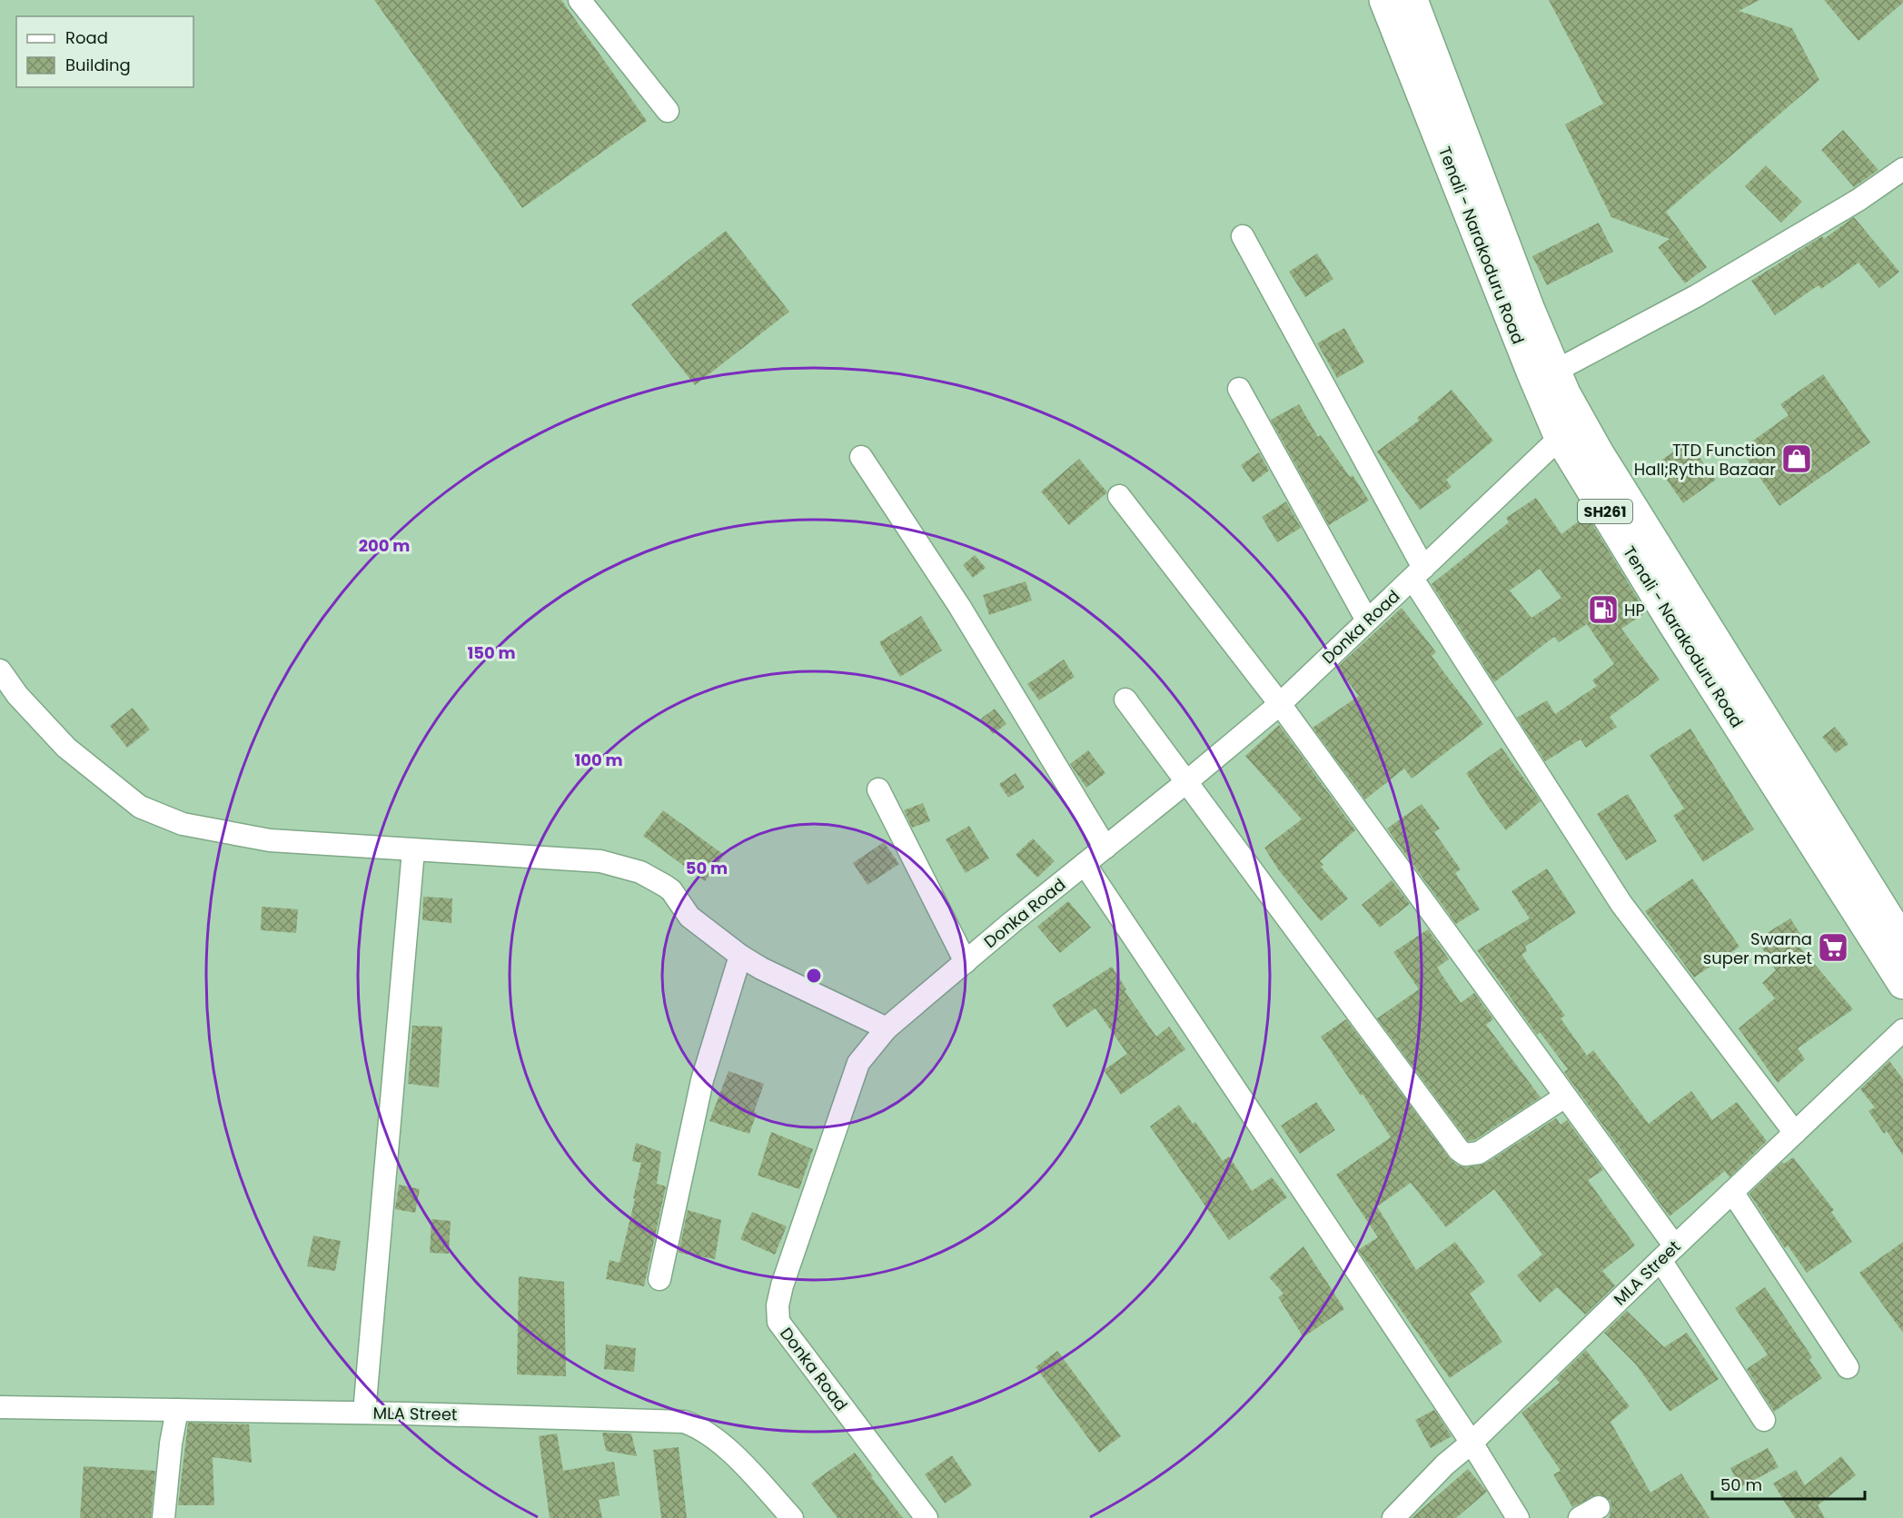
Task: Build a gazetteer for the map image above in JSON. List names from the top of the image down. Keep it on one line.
{"streets":{"main road":["Tenali - Narakoduru Road","SH261"],"street":["Donka Road","MLA Street"]},"crossings":[["Tenali - Narakoduru Road","Donka Road"]],"places":{"shop":["TTD Function Hall;Rythu Bazaar"],"fuel station":["HP"],"supermarket":["Swarna super market"]},"legend":["Road","Building"],"scale_bar":"50 m","rings":["200 m","150 m","100 m","50 m"]}
